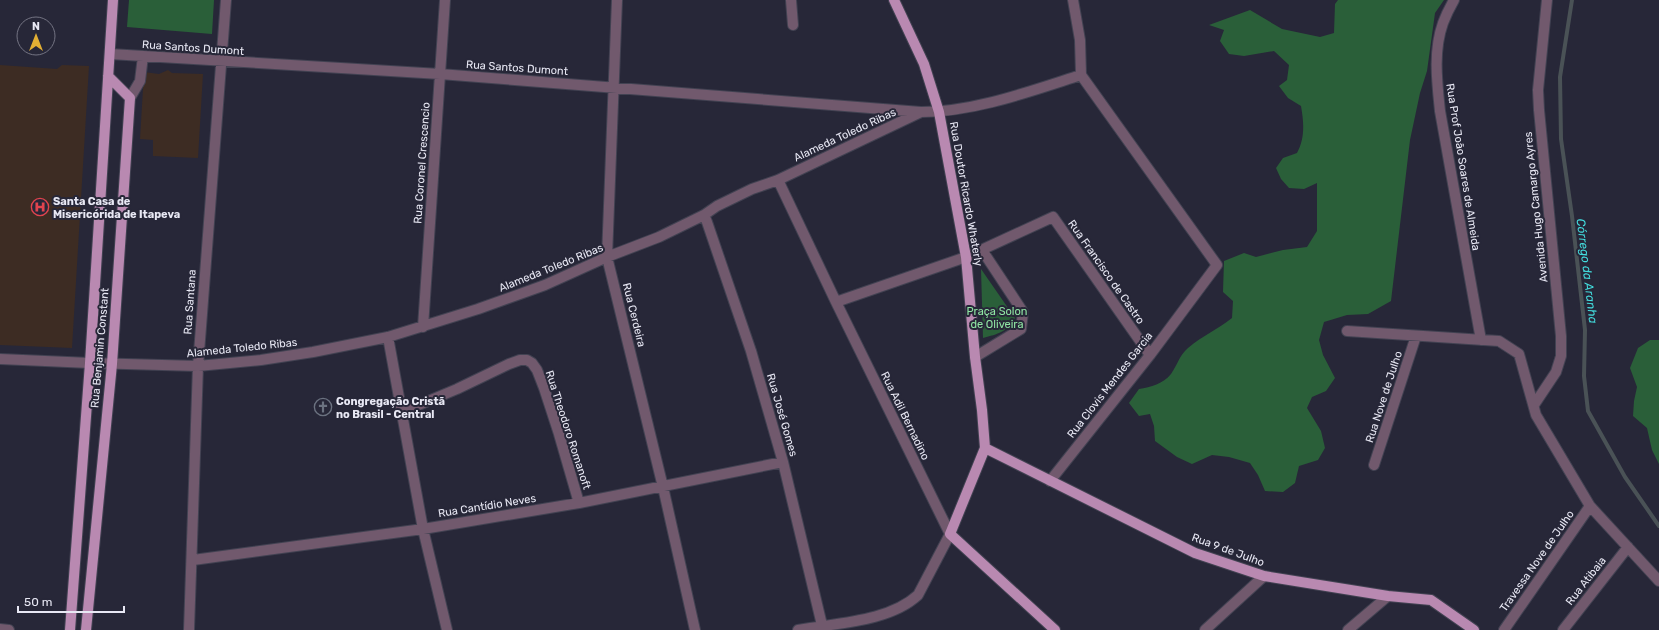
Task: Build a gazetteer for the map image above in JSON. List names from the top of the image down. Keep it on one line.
{"streets":{"main road":["Rua Doutor Ricardo Whaterly","Rua Benjamin Constant","Rua Adil Bernadino","Rua 9 de Julho"],"street":["Rua Santos Dumont","Alameda Toledo Ribas","Rua Coronel Crescencio","Rua Prof João Soares de Almeida","Avenida Hugo Camargo Ayres","Rua Francisco de Castro","Rua Santana","Rua Cerdeira","Rua Clovis Mendes Garcia","Rua Nove de Julho","Rua José Gomes","Rua Theodoro Romanoft","Rua Cantídio Neves","Travessa Nove de Julho","Rua Atibaia"]},"crossings":[["Rua Santos Dumont","Alameda Toledo Ribas"],["Rua Santos Dumont","Rua Coronel Crescencio"],["Rua Santos Dumont","Rua Santana"],["Rua Santos Dumont","Rua Cerdeira"],["Rua Santos Dumont","Rua Benjamin Constant"],["Alameda Toledo Ribas","Rua Coronel Crescencio"],["Alameda Toledo Ribas","Rua Doutor Ricardo Whaterly"],["Alameda Toledo Ribas","Rua Santana"],["Alameda Toledo Ribas","Rua Cerdeira"],["Alameda Toledo Ribas","Rua Benjamin Constant"],["Alameda Toledo Ribas","Rua Clovis Mendes Garcia"],["Alameda Toledo Ribas","Rua José Gomes"],["Alameda Toledo Ribas","Rua Adil Bernadino"],["Rua Doutor Ricardo Whaterly","Rua Francisco de Castro"],["Rua Doutor Ricardo Whaterly","Rua 9 de Julho"],["Rua Francisco de Castro","Rua Clovis Mendes Garcia"],["Rua Francisco de Castro","Rua Adil Bernadino"],["Rua Santana","Rua Cantídio Neves"],["Rua Cerdeira","Rua Cantídio Neves"],["Rua Clovis Mendes Garcia","Rua 9 de Julho"],["Rua José Gomes","Rua Cantídio Neves"],["Rua Theodoro Romanoft","Rua Cantídio Neves"]],"water":["Córrego da Aranha"],"parks":["Praça Solon de Oliveira"],"places":{"hospital":["Santa Casa de Misericórida de Itapeva"],"church":["Congregação Cristã no Brasil - Central"]},"scale_bar":"50 m","north":"top"}
